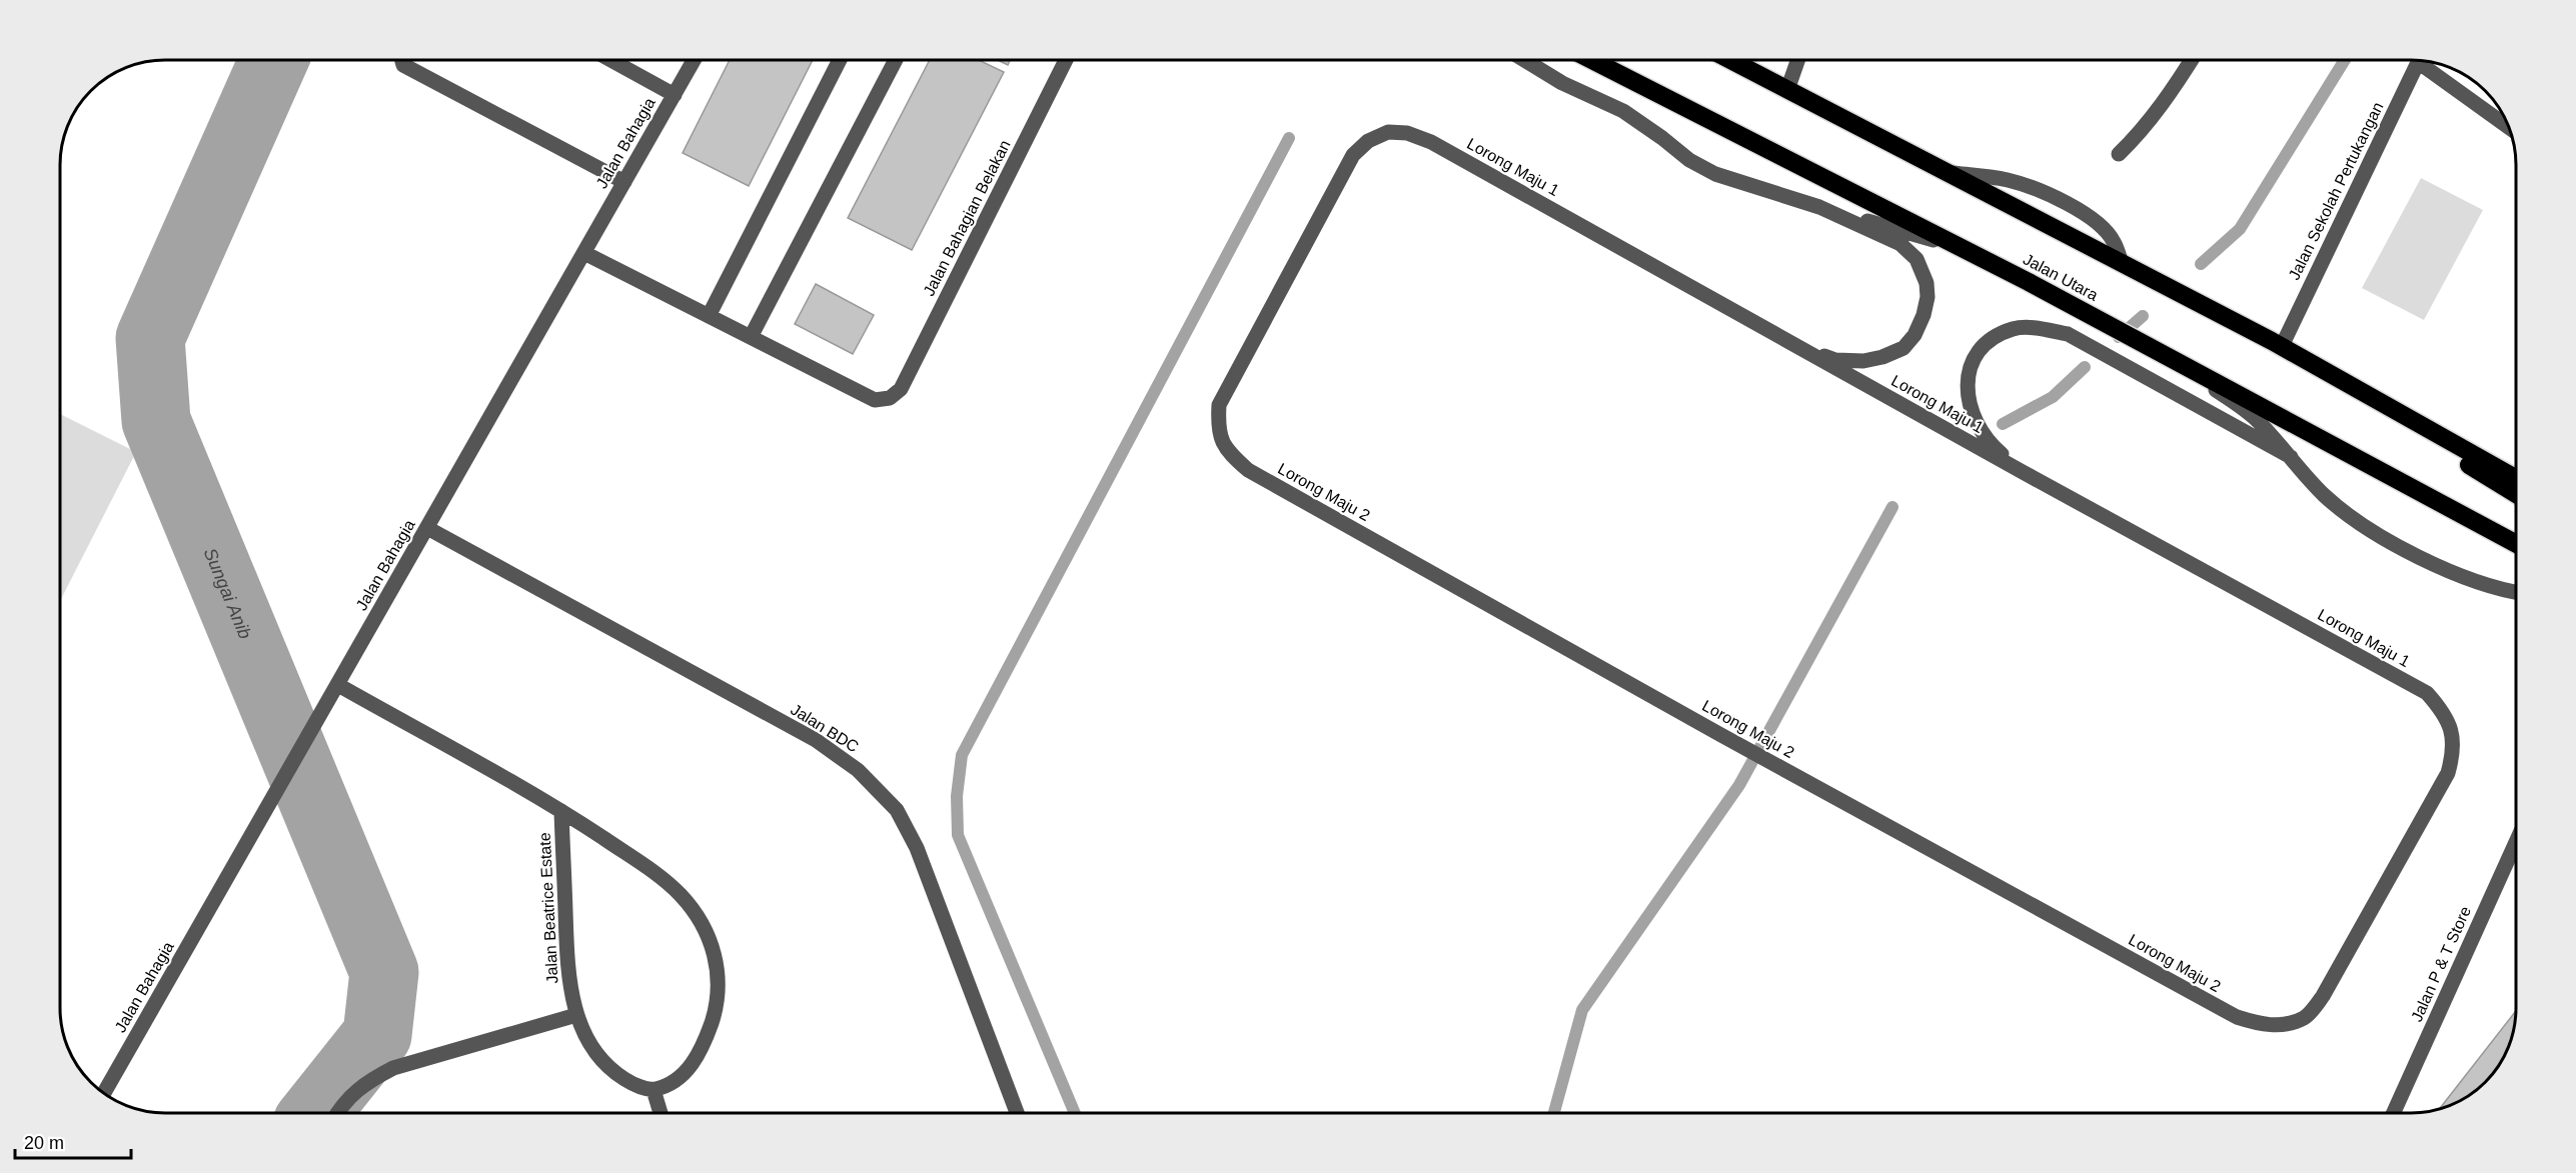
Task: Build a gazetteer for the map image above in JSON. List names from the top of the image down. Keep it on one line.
{"streets":{"highway":["Jalan Utara"],"street":["Jalan Bahagia","Lorong Maju 1","Jalan Sekolah Pertukangan","Jalan Bahagian Belakan","Lorong Maju 2","Jalan BDC","Jalan Beatrice Estate","Jalan P & T Store"]},"crossings":[["Jalan Bahagia","Jalan BDC"],["Jalan Bahagia","Jalan Beatrice Estate"],["Lorong Maju 1","Lorong Maju 2"]],"water":["Sungai Anib"],"scale_bar":"20 m"}
